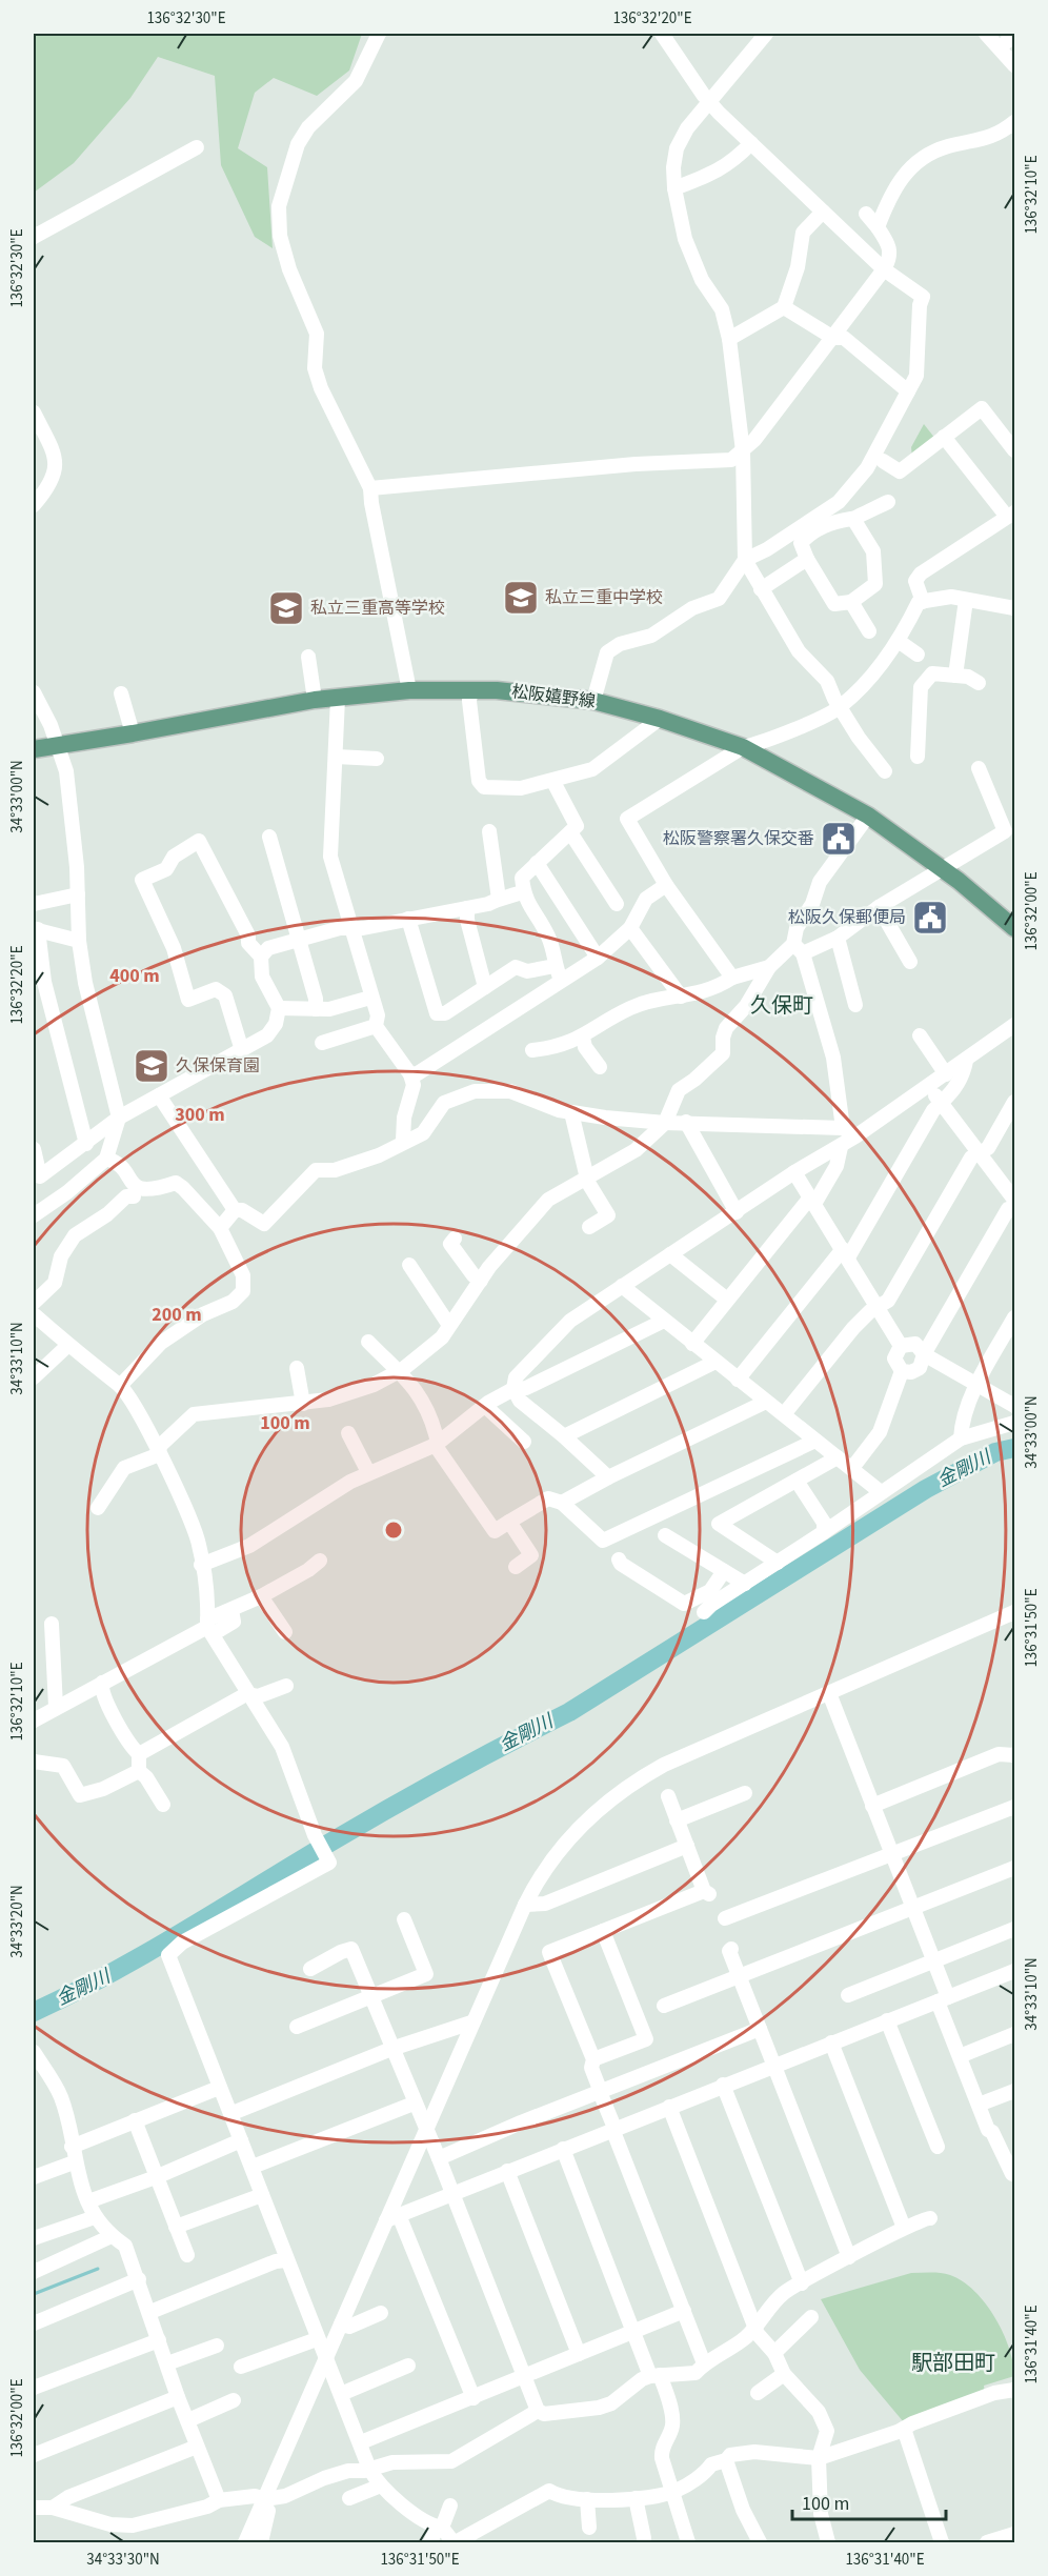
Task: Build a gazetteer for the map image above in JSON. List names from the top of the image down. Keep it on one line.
{"streets":{"main road":["松阪嬉野線"]},"districts":["久保町","駅部田町"],"water":["金剛川"],"places":{"school or university":["私立三重中学校","私立三重高等学校","久保保育園"],"public building":["松阪警察署久保交番","松阪久保郵便局"]},"scale_bar":"100 m","coordinates":["136°32'30\"E","136°32'20\"E","136°32'10\"E","34°33'00\"N","136°32'00\"E","34°33'10\"N","136°31'50\"E","34°33'20\"N","136°31'40\"E","34°33'30\"N"],"rings":["400 m","300 m","200 m","100 m"]}
